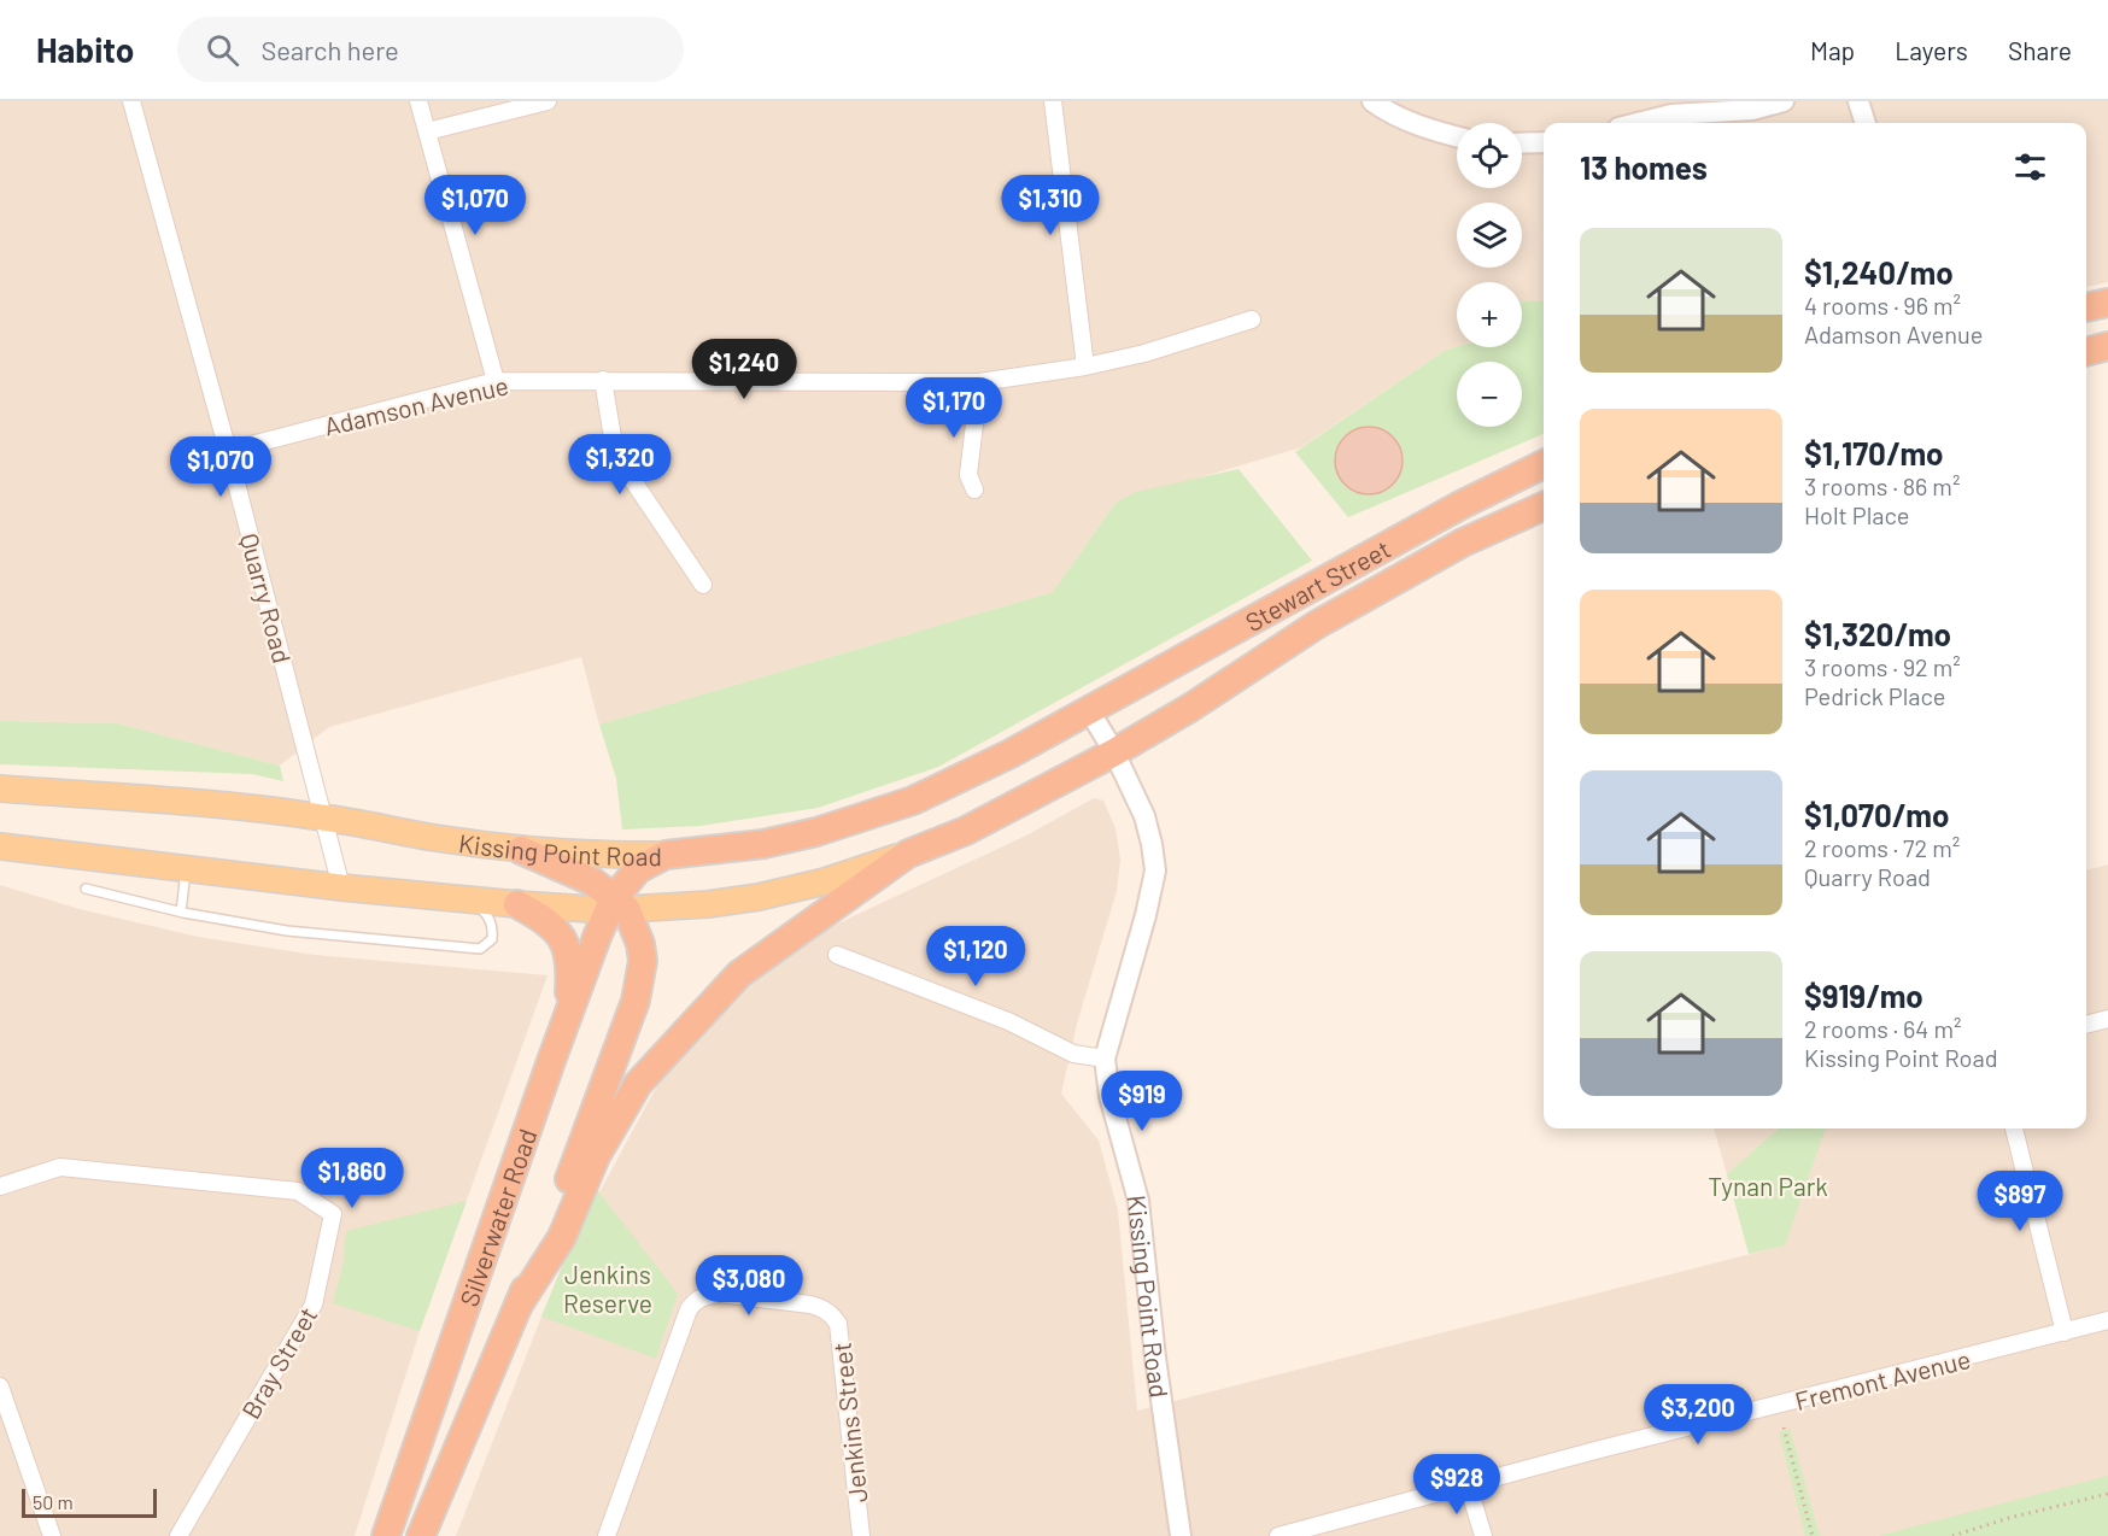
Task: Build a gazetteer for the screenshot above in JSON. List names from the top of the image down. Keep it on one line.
{"streets":{"highway":["Stewart Street","Kissing Point Road","Silverwater Road"],"street":["Adamson Avenue","Quarry Road","Bray Street","Fremont Avenue","Jenkins Street"]},"crossings":[["Adamson Avenue","Quarry Road"],["Stewart Street","Kissing Point Road"],["Quarry Road","Kissing Point Road"],["Kissing Point Road","Silverwater Road"]],"parks":["Tynan Park","Jenkins Reserve"],"scale_bar":"50 m","page":{"header":"Habito","search":"Search here","nav":["Map","Layers","Share"],"map_buttons":["+","−"],"heading":"13 homes","price":["$1,070","$1,310","$1,240","$1,170","$1,320","$1,070","$1,120","$919","$1,860","$897","$3,080","$3,200","$928"],"list":[{"name":"$1,240/mo","note":"4 rooms · 96 m² · Adamson Avenue"},{"name":"$1,170/mo","note":"3 rooms · 86 m² · Holt Place"},{"name":"$1,320/mo","note":"3 rooms · 92 m² · Pedrick Place"},{"name":"$1,070/mo","note":"2 rooms · 72 m² · Quarry Road"},{"name":"$919/mo","note":"2 rooms · 64 m² · Kissing Point Road"}],"scale":"50 m"}}
